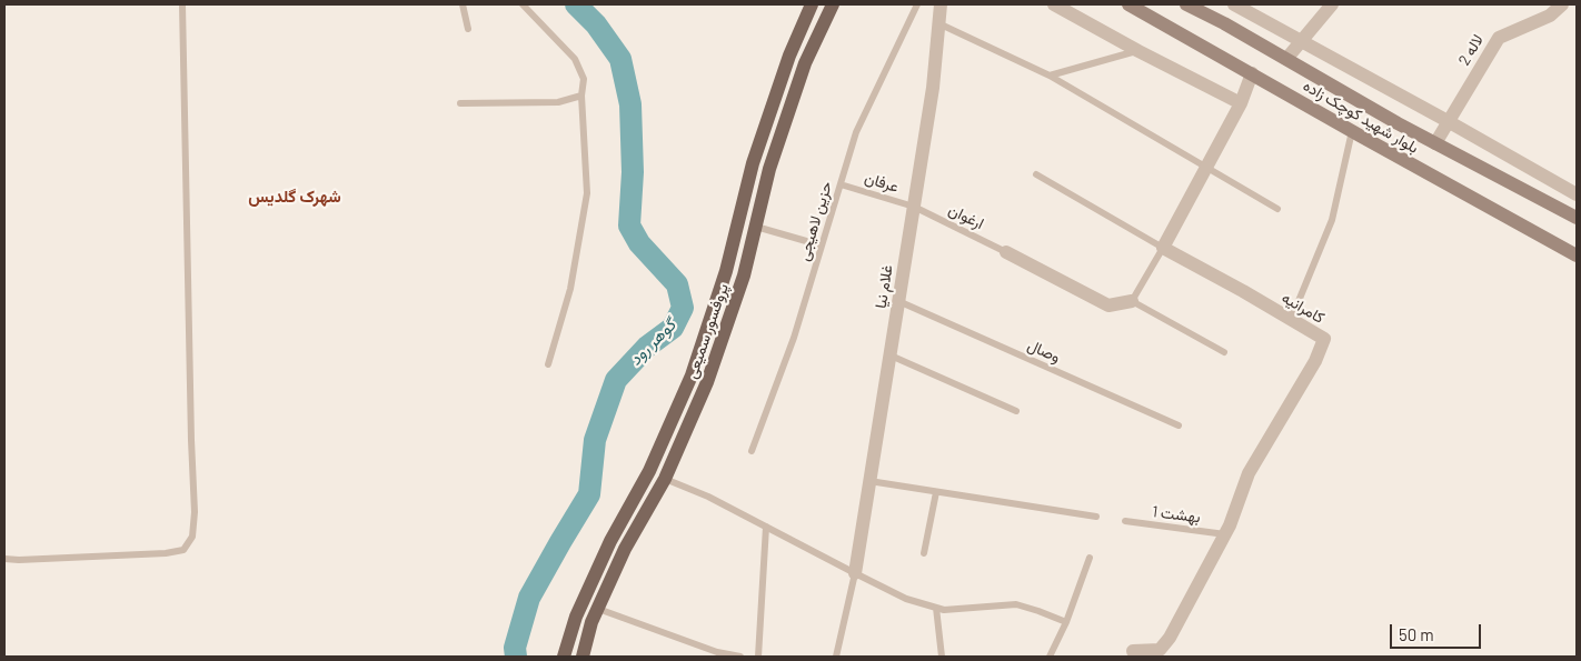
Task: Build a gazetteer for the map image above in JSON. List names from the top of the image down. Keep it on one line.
{"streets":{"main road":["بلوار شهید کوچک زاده","پروفسور سمیعی"],"street":["لاله 2","غلام نیا","کامرانیه"],"lane":["عرفان","ارغوان","حزین لاهیجی","وصال","بهشت 1"]},"crossings":[["لاله 2","بلوار شهید کوچک زاده"],["عرفان","ارغوان"],["عرفان","حزین لاهیجی"],["عرفان","غلام نیا"],["ارغوان","غلام نیا"],["غلام نیا","وصال"],["کامرانیه","بهشت 1"]],"districts":["شهرک گلدیس"],"water":["گوهر رود"],"scale_bar":"50 m"}
